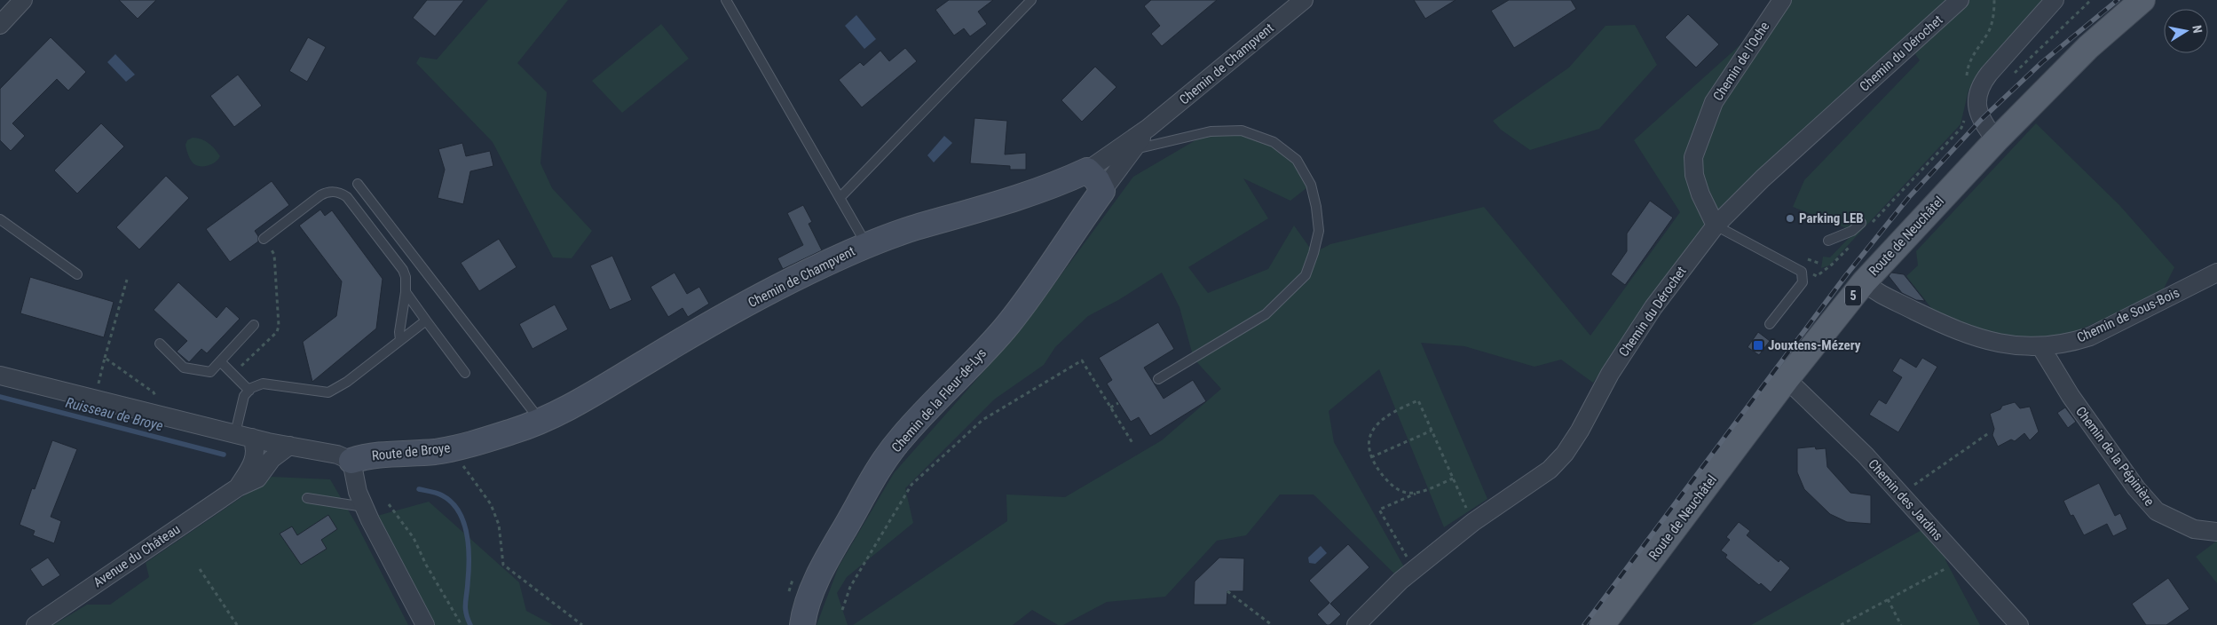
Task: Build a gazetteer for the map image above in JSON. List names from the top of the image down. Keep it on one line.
{"streets":{"main road":["Route de Neuchâtel","5"],"street":["Chemin du Dérochet","Chemin de l'Oche","Chemin de Champvent","Chemin de Sous-Bois","Chemin de la Fleur-de-Lys","Route de Broye","Chemin de la Pépinière","Chemin des Jardins","Avenue du Château"]},"crossings":[["Chemin du Dérochet","Chemin de l'Oche"],["Chemin de Champvent","Chemin de la Fleur-de-Lys"],["Chemin de Champvent","Route de Broye"],["Route de Neuchâtel","Chemin de Sous-Bois"],["Route de Neuchâtel","Chemin des Jardins"],["Chemin de Sous-Bois","Chemin de la Pépinière"]],"water":["Ruisseau de Broye"],"places":{"other":["Parking LEB"],"transit":["Jouxtens-Mézery"]},"north":"right"}
